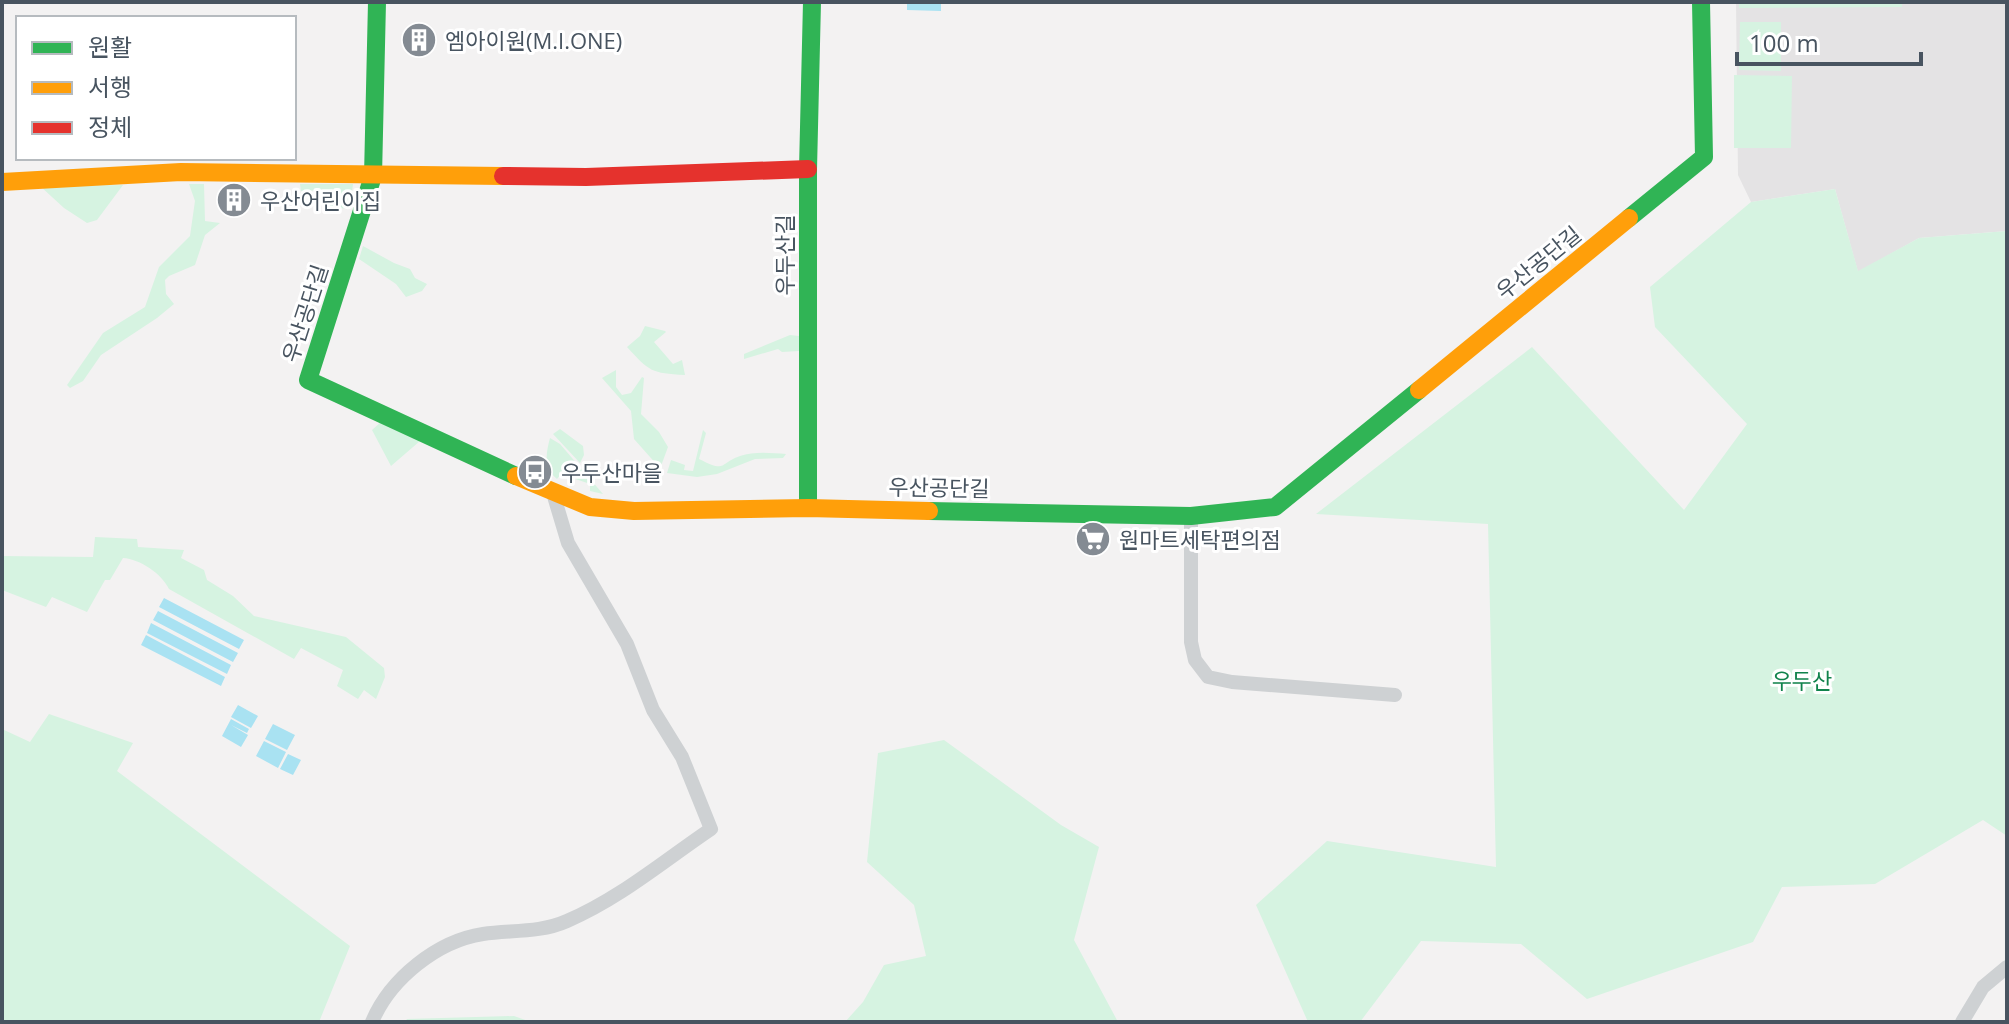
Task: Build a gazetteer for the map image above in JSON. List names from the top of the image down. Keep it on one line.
{"streets":{"street":["우두산길","우산공단길"]},"crossings":[["우두산길","우산공단길"]],"parks":["우두산"],"places":{"building":["엠아이원(M.I.ONE)","우산어린이집"],"bus stop":["우두산마을"],"supermarket":["원마트세탁편의점"]},"legend":["원활","서행","정체"],"scale_bar":"100 m"}
